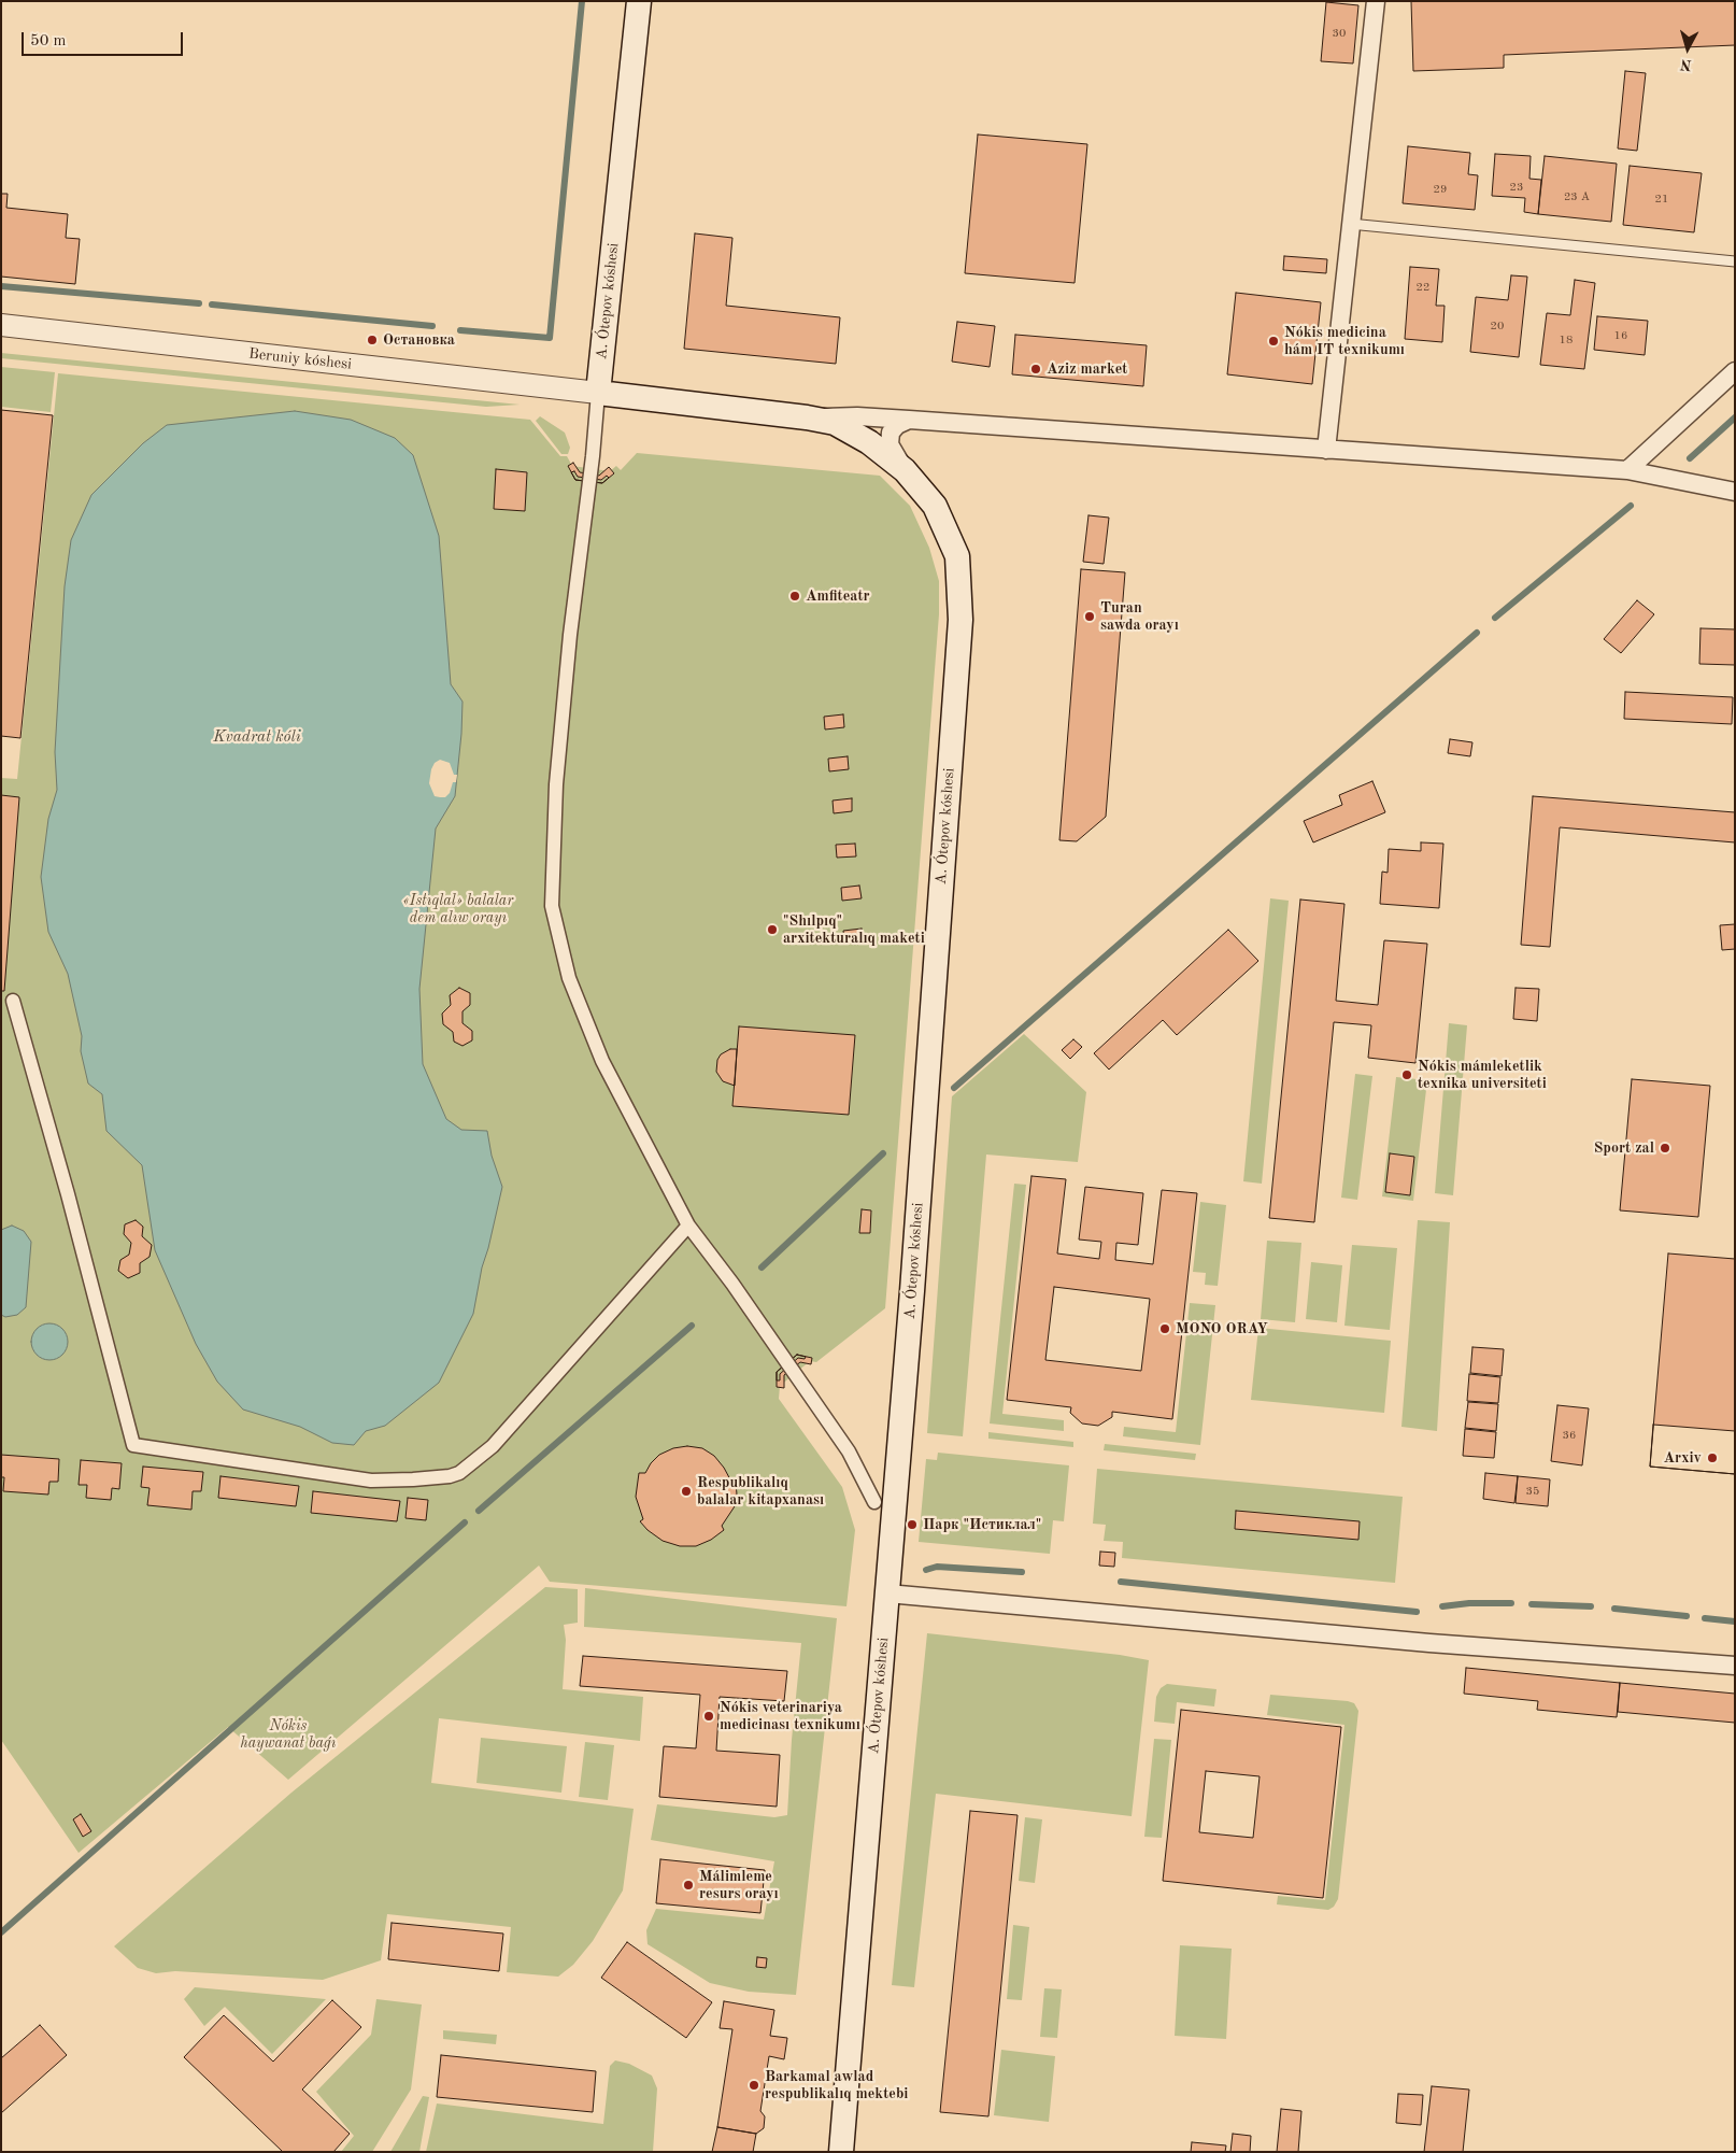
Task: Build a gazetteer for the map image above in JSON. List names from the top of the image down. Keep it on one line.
{"streets":{"main road":["A. Ótepov kóshesi"],"street":["Beruniy kóshesi"]},"crossings":[["A. Ótepov kóshesi","Beruniy kóshesi"]],"water":["Kvadrat kóli"],"parks":["«Istıqlal» balalar dem alıw orayı","Nókis haywanat baǵı"],"places":["Остановка","Nókis medicina hám IT texnikumı","Aziz market","Amfiteatr","Turan sawda orayı","\"Shılpıq\" arxitekturalıq maketi","Nókis mámleketlik texnika universiteti","Sport zal","MONO ORAY","Arxiv","Respublikalıq balalar kitapxanası","Парк \"Истиклал\"","Nókis veterinariya medicinası texnikumı","Málimleme resurs orayı","Barkamal awlad respublikalıq mektebi"],"house_numbers":["30","23","29","23 А","21","22","20","16","18","36","35"],"scale_bar":"50 m","north":"bottom"}
